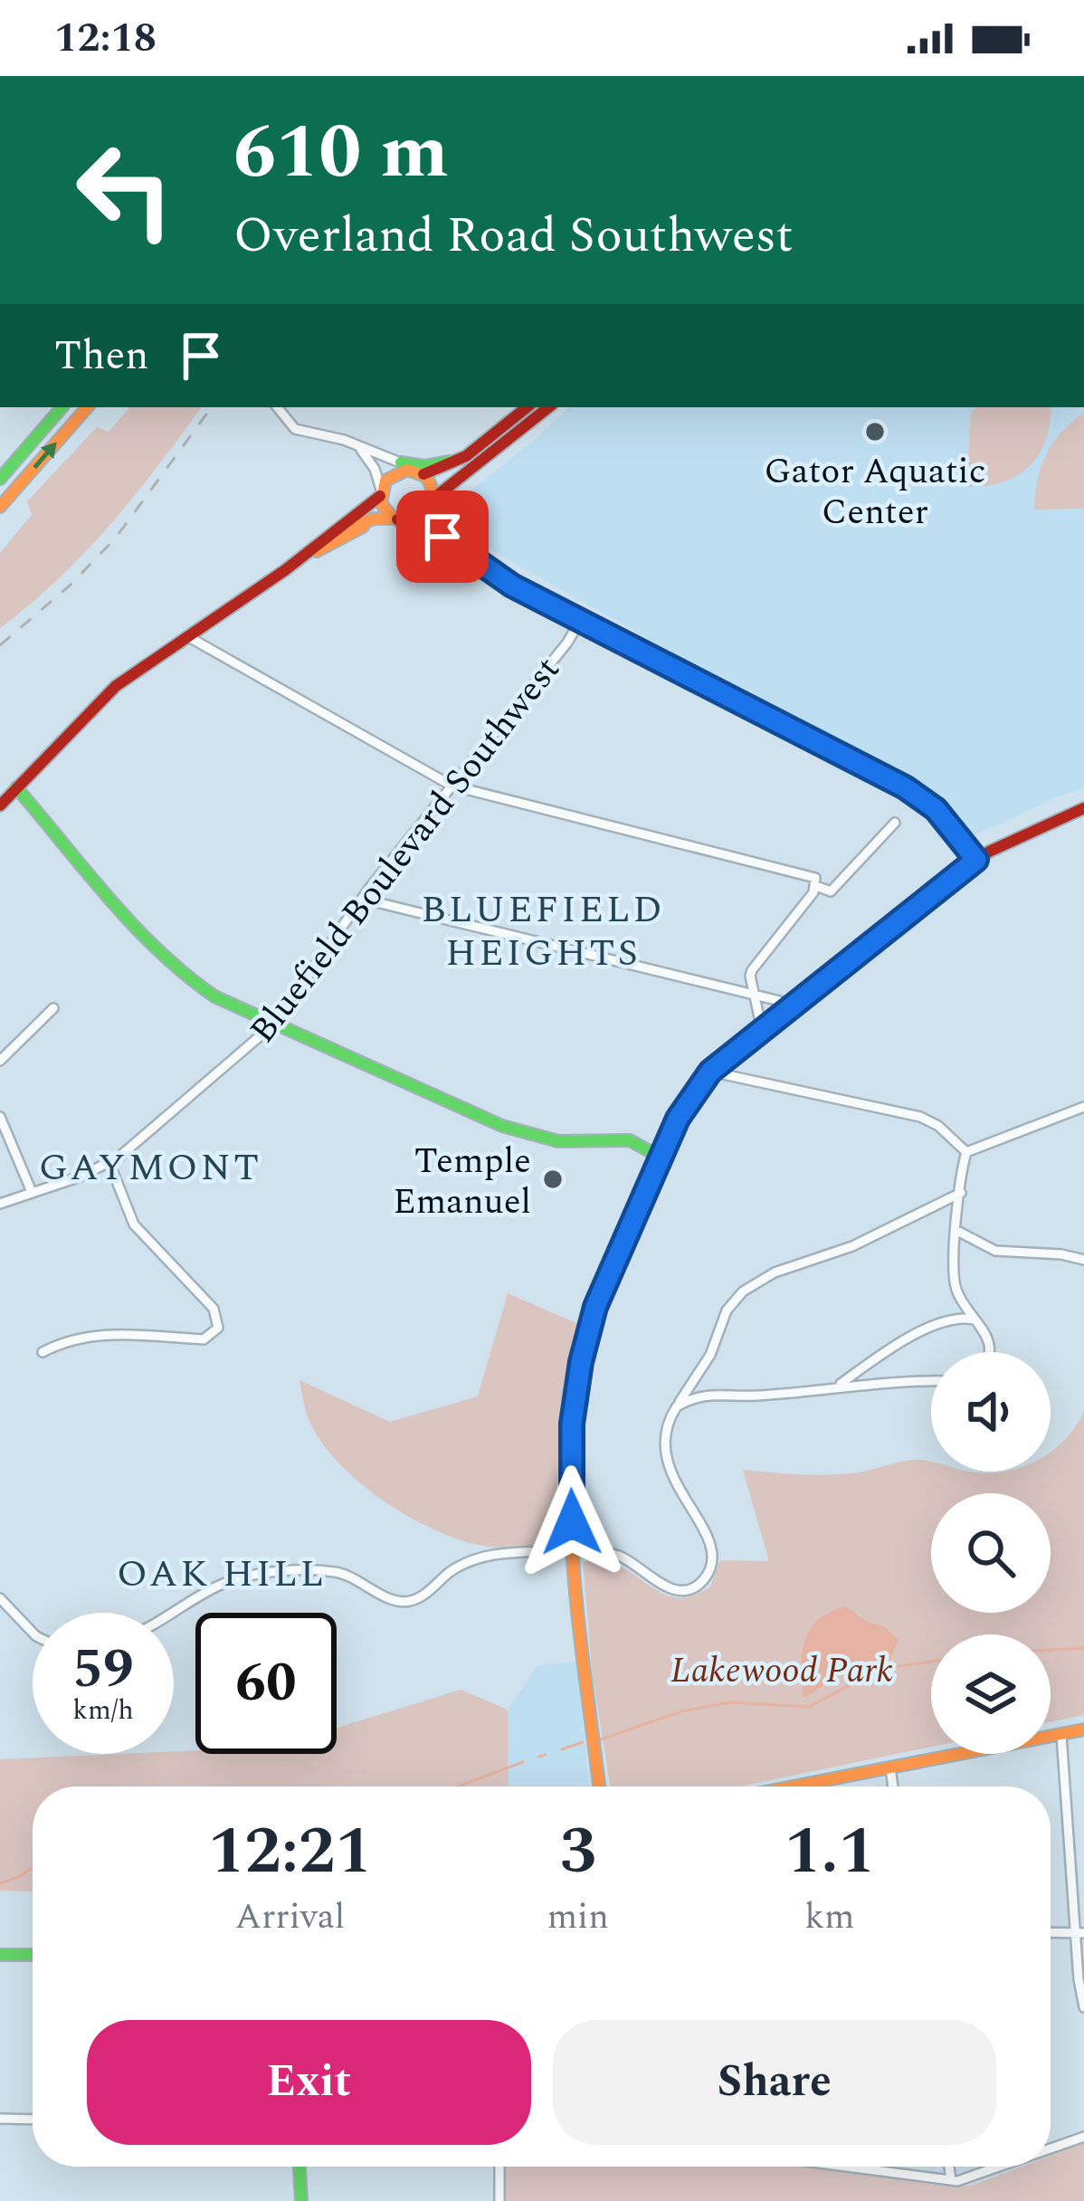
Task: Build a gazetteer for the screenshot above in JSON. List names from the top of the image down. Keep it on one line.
{"streets":{"street":["Bluefield Boulevard Southwest"]},"districts":["BLUEFIELD HEIGHTS","GAYMONT","OAK HILL"],"parks":["Lakewood Park"],"places":["Gator Aquatic Center","Temple Emanuel"],"page":{"status":"12:18","turn":["610 m","Overland Road Southwest"],"then":"Then","speed":"59 km/h","limit":"60","eta":["12:21","Arrival","3","min","1.1","km"],"buttons":["Exit","Share"]}}
